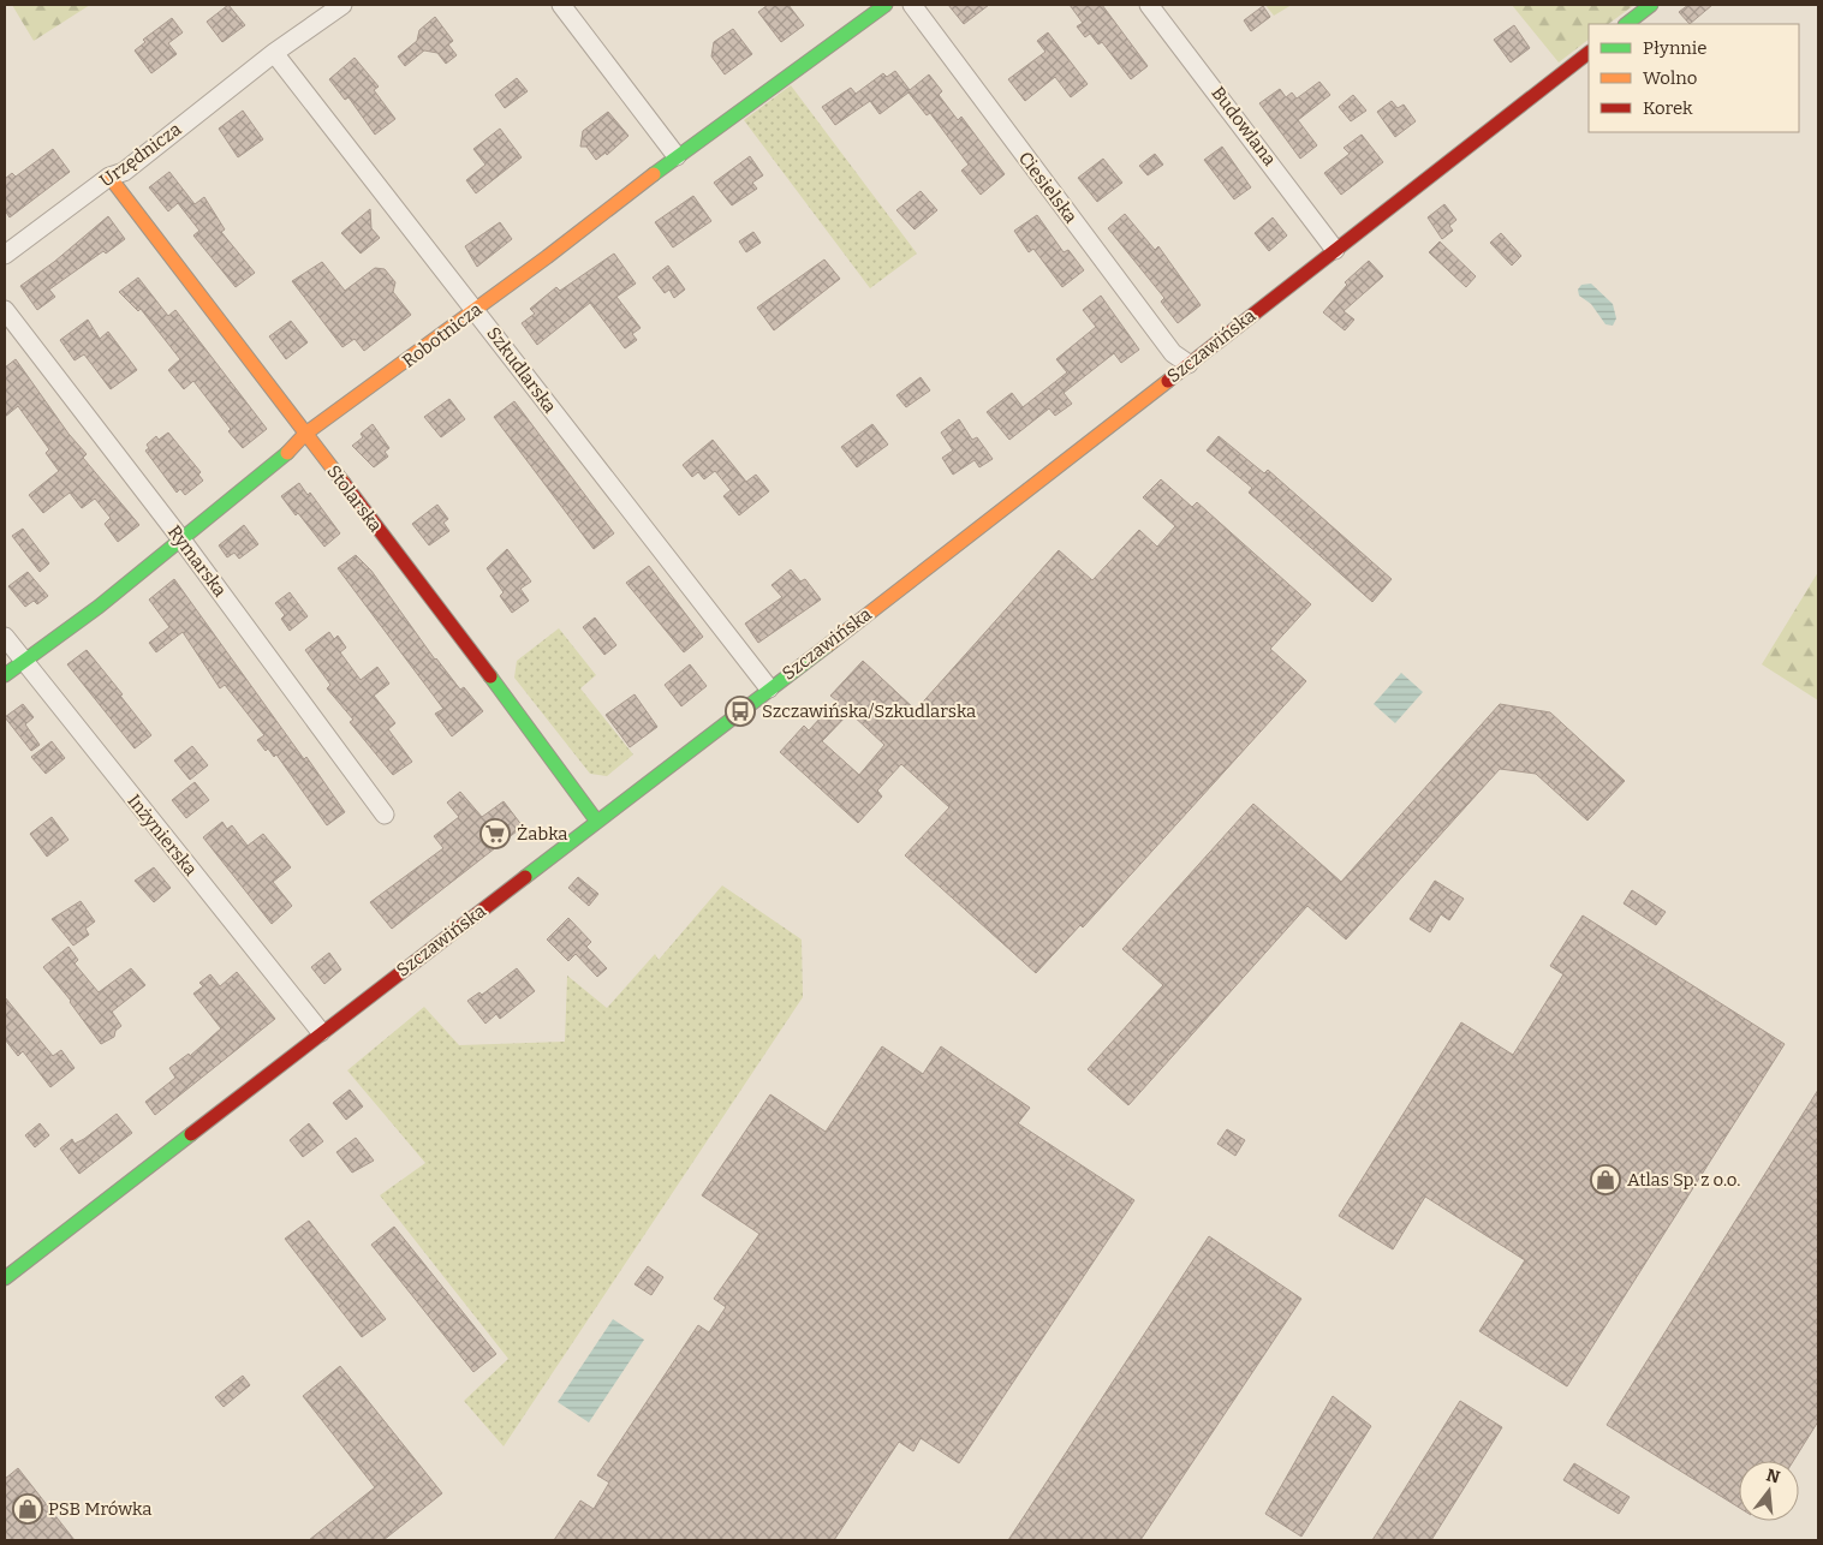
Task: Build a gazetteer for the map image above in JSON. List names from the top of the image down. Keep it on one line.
{"streets":{"street":["Budowlana","Urzędnicza","Ciesielska","Robotnicza","Szczawińska","Szkudlarska","Stolarska","Rymarska","Inżynierska"]},"crossings":[["Budowlana","Szczawińska"],["Urzędnicza","Szkudlarska"],["Urzędnicza","Stolarska"],["Ciesielska","Szczawińska"],["Robotnicza","Szkudlarska"],["Robotnicza","Stolarska"],["Robotnicza","Rymarska"],["Robotnicza","Inżynierska"],["Szczawińska","Szkudlarska"],["Szczawińska","Stolarska"],["Szczawińska","Inżynierska"]],"places":{"bus stop":["Szczawińska/Szkudlarska"],"supermarket":["Żabka"],"shop":["Atlas Sp. z o.o.","PSB Mrówka"]},"legend":["Płynnie","Wolno","Korek"],"north":"top"}
